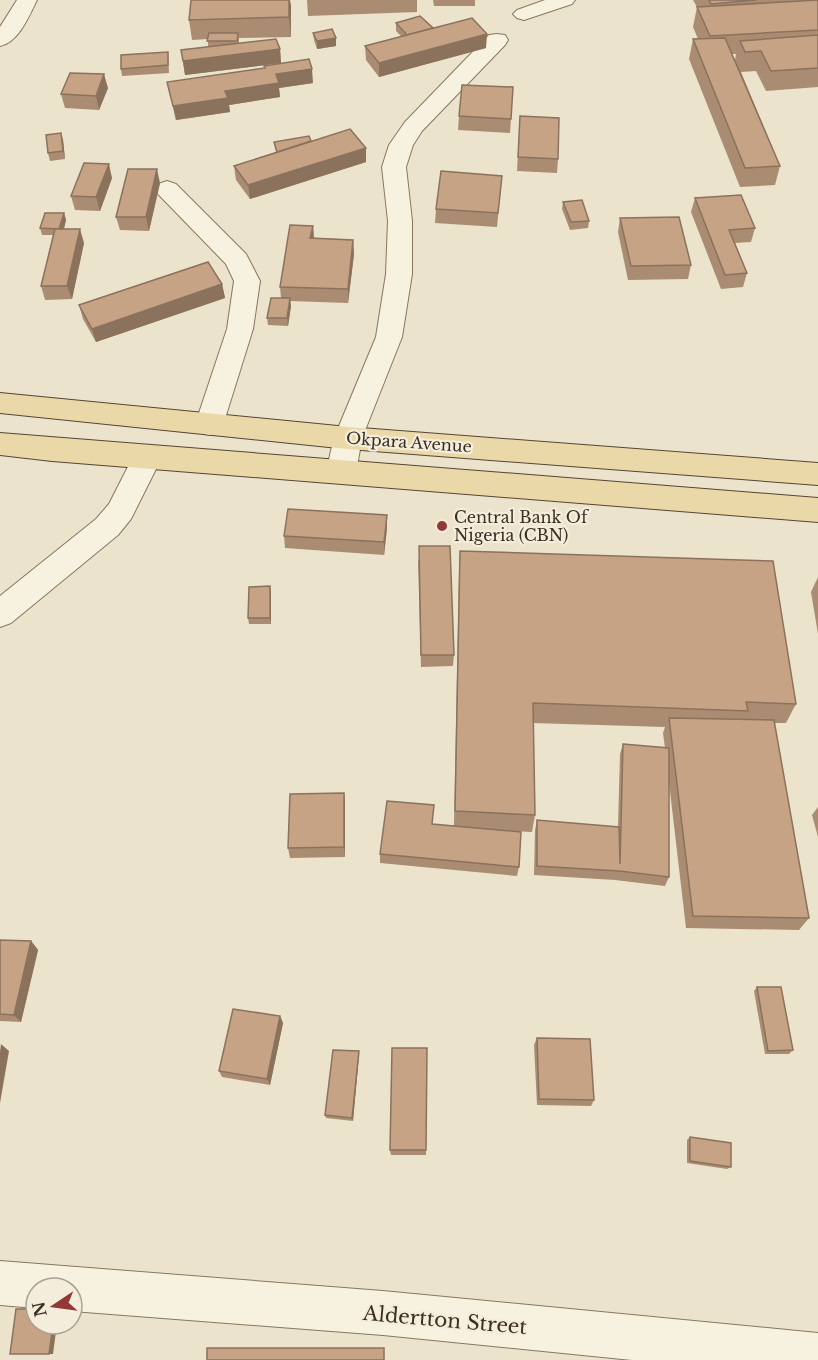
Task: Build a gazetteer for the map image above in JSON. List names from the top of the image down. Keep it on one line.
{"streets":{"main road":["Okpara Avenue"],"street":["Aldertton Street"]},"places":["Central Bank Of Nigeria (CBN)"],"north":"left"}
